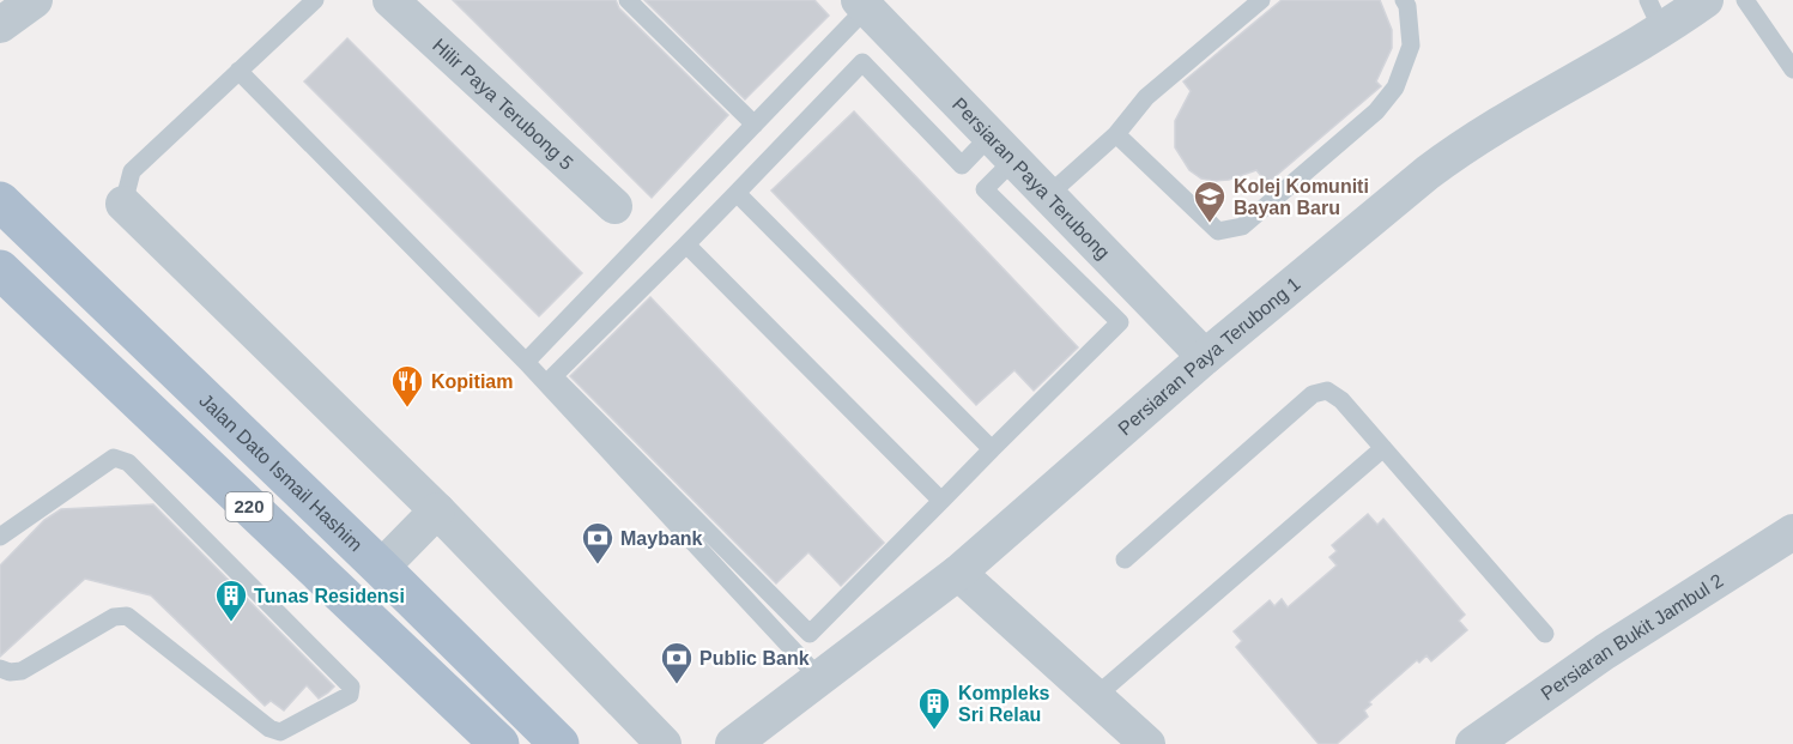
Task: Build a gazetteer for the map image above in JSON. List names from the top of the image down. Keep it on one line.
{"streets":{"main road":["Jalan Dato Ismail Hashim","220"],"street":["Hilir Paya Terubong 5","Persiaran Paya Terubong","Persiaran Paya Terubong 1","Persiaran Bukit Jambul 2"]},"crossings":[["Persiaran Paya Terubong","Persiaran Paya Terubong 1"]],"places":{"school or university":["Kolej Komuniti Bayan Baru"],"restaurant":["Kopitiam"],"bank":["Maybank","Public Bank"],"building":["Tunas Residensi","Kompleks Sri Relau"]}}
